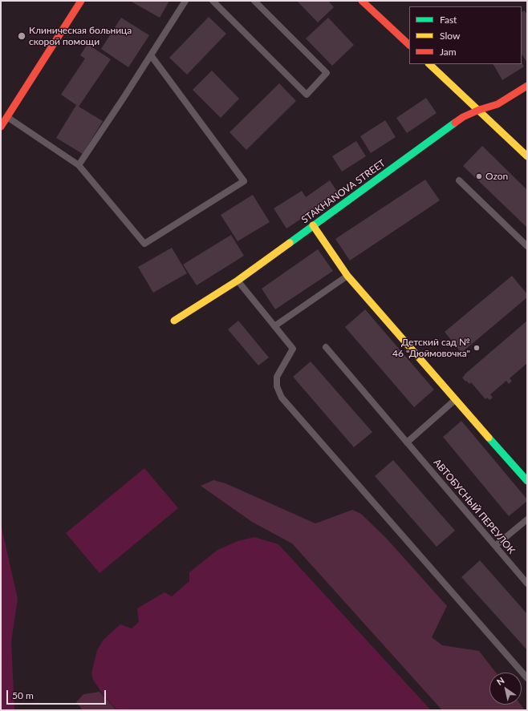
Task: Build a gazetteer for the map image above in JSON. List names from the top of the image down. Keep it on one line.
{"streets":{"street":["STAKHANOVA STREET"],"lane":["АВТОБУСНЫЙ ПЕРЕУЛОК"]},"places":["Клиническая больница скорой помощи","Ozon","Детский сад № 46 \"Дюймовочка\""],"legend":["Fast","Slow","Jam"],"scale_bar":"50 m","north":"top left"}
